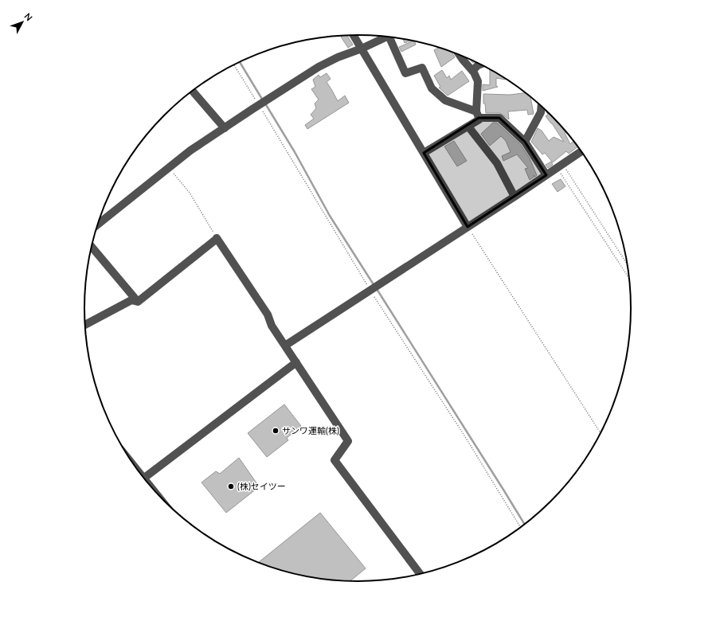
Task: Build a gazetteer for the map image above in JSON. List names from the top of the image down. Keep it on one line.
{"places":["サンワ運輸(株)","(株)セイツー"],"north":"top right"}
